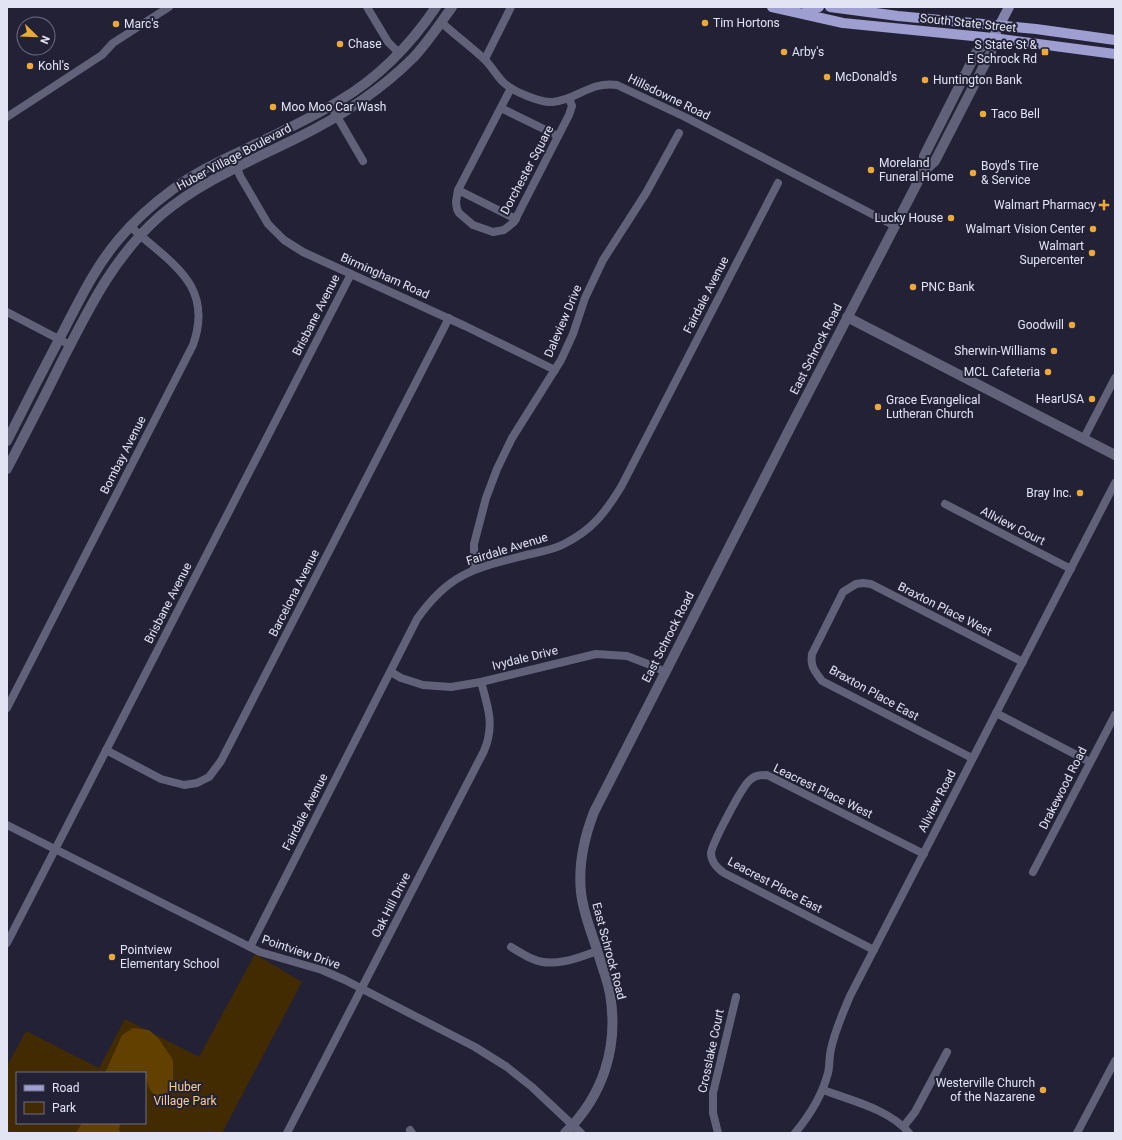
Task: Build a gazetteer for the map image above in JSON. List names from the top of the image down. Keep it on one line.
{"streets":{"main road":["South State Street","East Schrock Road"],"street":["Hillsdowne Road","Huber Village Boulevard","Dorchester Square","Birmingham Road","Fairdale Avenue","Brisbane Avenue","Daleview Drive","Bombay Avenue","Allview Court","Barcelona Avenue","Braxton Place West","Ivydale Drive","Braxton Place East","Drakewood Road","Leacrest Place West","Allview Road","Leacrest Place East","Oak Hill Drive","Pointview Drive","Crosslake Court"]},"crossings":[["South State Street","East Schrock Road"],["Hillsdowne Road","Huber Village Boulevard"],["Hillsdowne Road","Dorchester Square"],["Hillsdowne Road","East Schrock Road"],["Huber Village Boulevard","Birmingham Road"],["Huber Village Boulevard","Bombay Avenue"],["Birmingham Road","Brisbane Avenue"],["Birmingham Road","Daleview Drive"],["Birmingham Road","Barcelona Avenue"],["Fairdale Avenue","Daleview Drive"],["Fairdale Avenue","Ivydale Drive"],["Fairdale Avenue","Pointview Drive"],["Brisbane Avenue","Barcelona Avenue"],["Brisbane Avenue","Pointview Drive"],["East Schrock Road","Ivydale Drive"],["East Schrock Road","Pointview Drive"],["Allview Court","Allview Road"],["Braxton Place West","Braxton Place East"],["Braxton Place West","Allview Road"],["Ivydale Drive","Oak Hill Drive"],["Braxton Place East","Allview Road"],["Leacrest Place West","Allview Road"],["Leacrest Place West","Leacrest Place East"],["Allview Road","Leacrest Place East"],["Oak Hill Drive","Pointview Drive"]],"parks":["Huber Village Park"],"places":{"other":["Tim Hortons","Marc's","Chase","Arby's","Kohl's","McDonald's","Huntington Bank","Moo Moo Car Wash","Taco Bell","Moreland Funeral Home","Boyd's Tire & Service","Lucky House","Walmart Vision Center","Walmart Supercenter","PNC Bank","Goodwill","Sherwin-Williams","MCL Cafeteria","HearUSA","Grace Evangelical Lutheran Church","Bray Inc.","Pointview Elementary School","Westerville Church of the Nazarene"],"transit":["S State St & E Schrock Rd"],"health":["Walmart Pharmacy"]},"legend":["Road","Park"],"north":"bottom right"}
